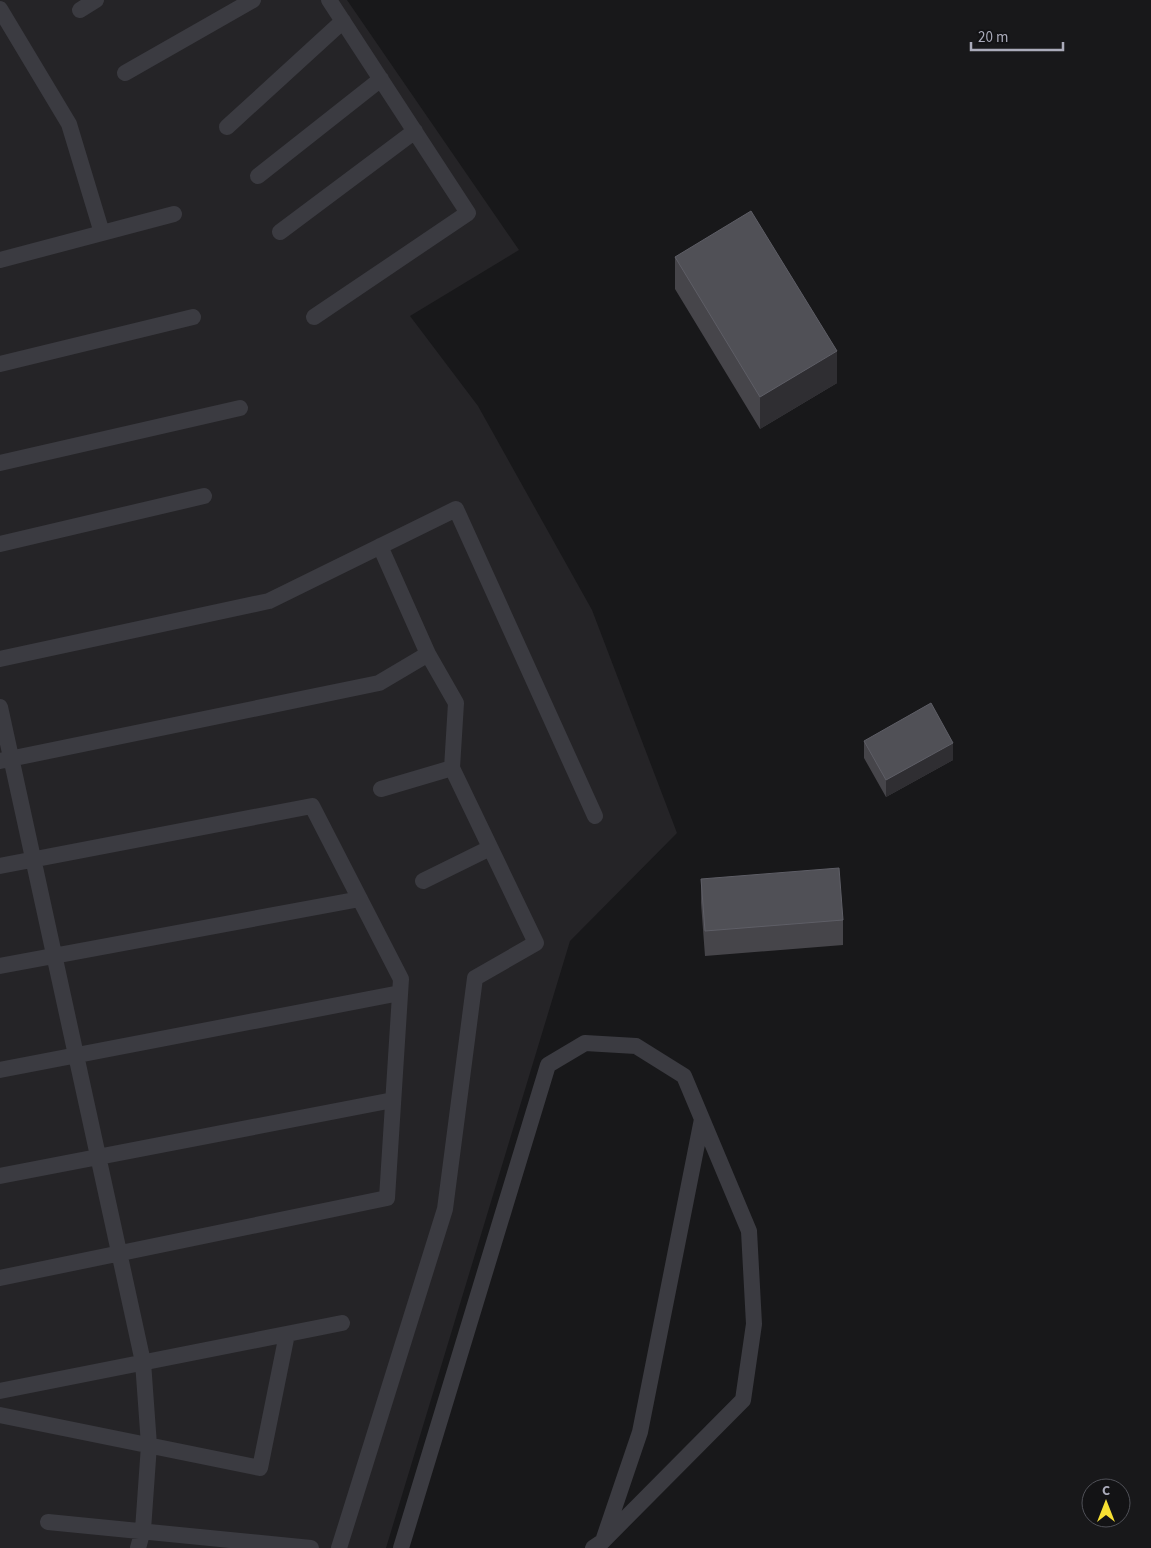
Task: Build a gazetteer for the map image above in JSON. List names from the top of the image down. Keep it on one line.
{"scale_bar":"20 m","north":"top"}
